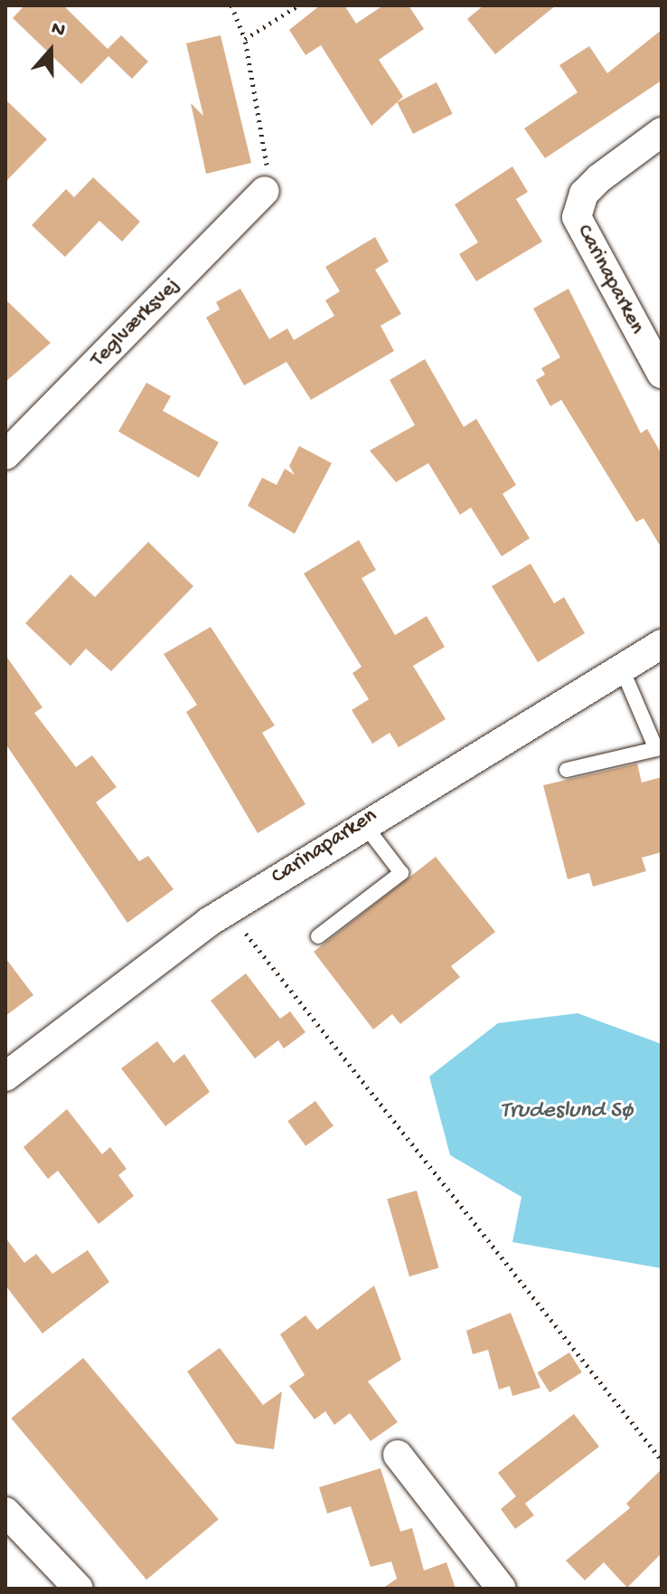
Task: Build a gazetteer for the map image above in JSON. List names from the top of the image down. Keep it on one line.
{"streets":{"street":["Carinaparken","Teglværksvej"]},"water":["Trudeslund Sø"],"north":"top"}
